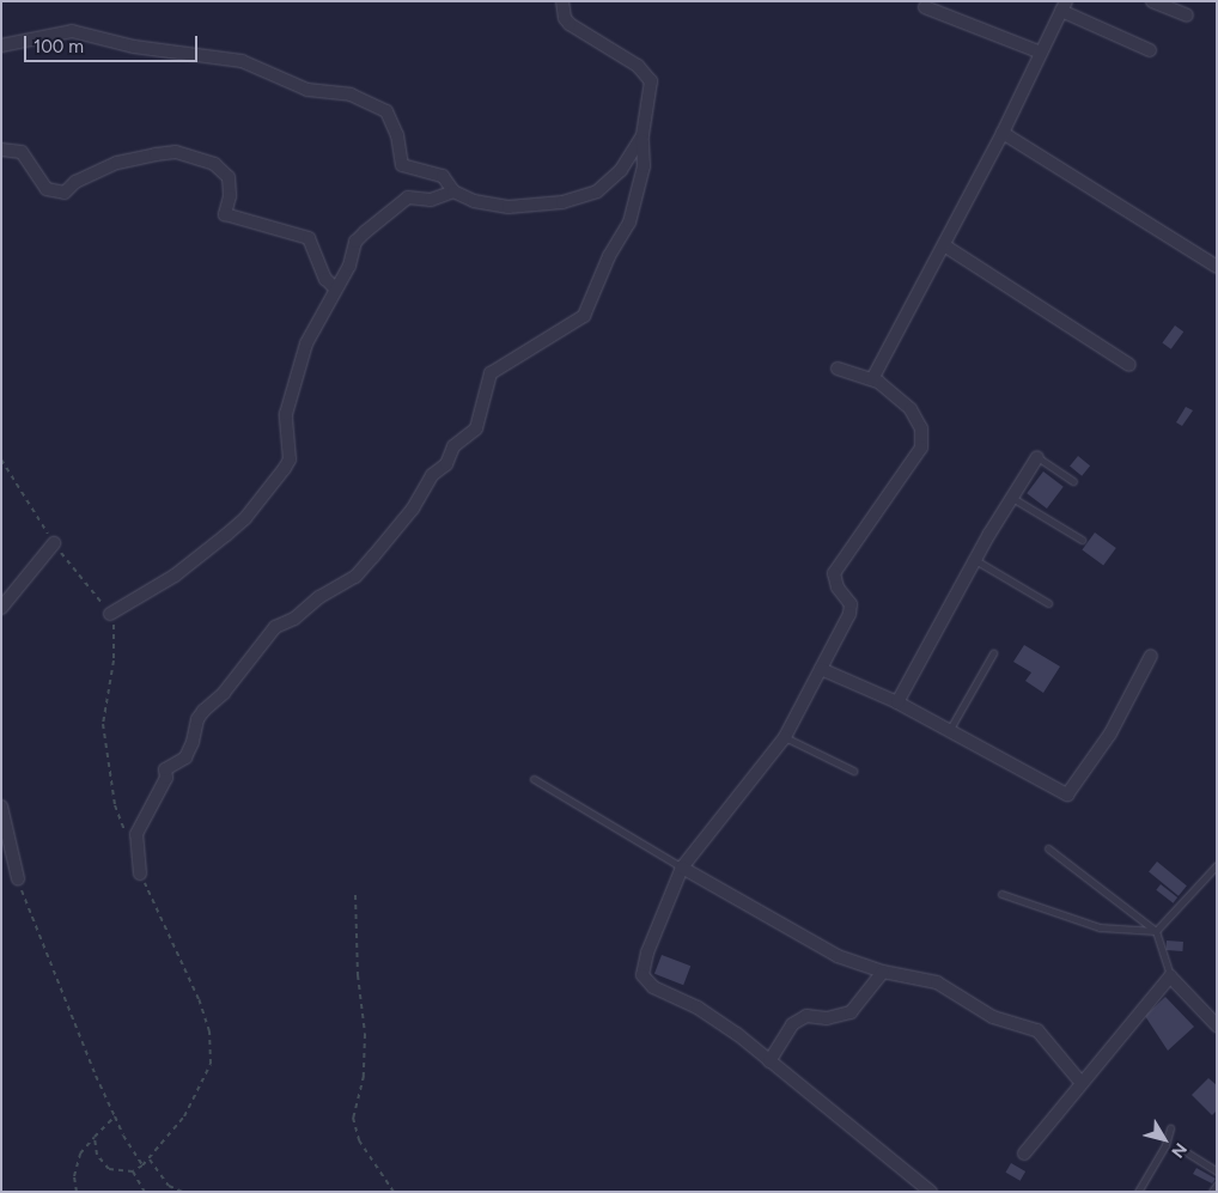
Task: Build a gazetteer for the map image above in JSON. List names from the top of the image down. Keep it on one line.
{"scale_bar":"100 m","north":"bottom right"}
